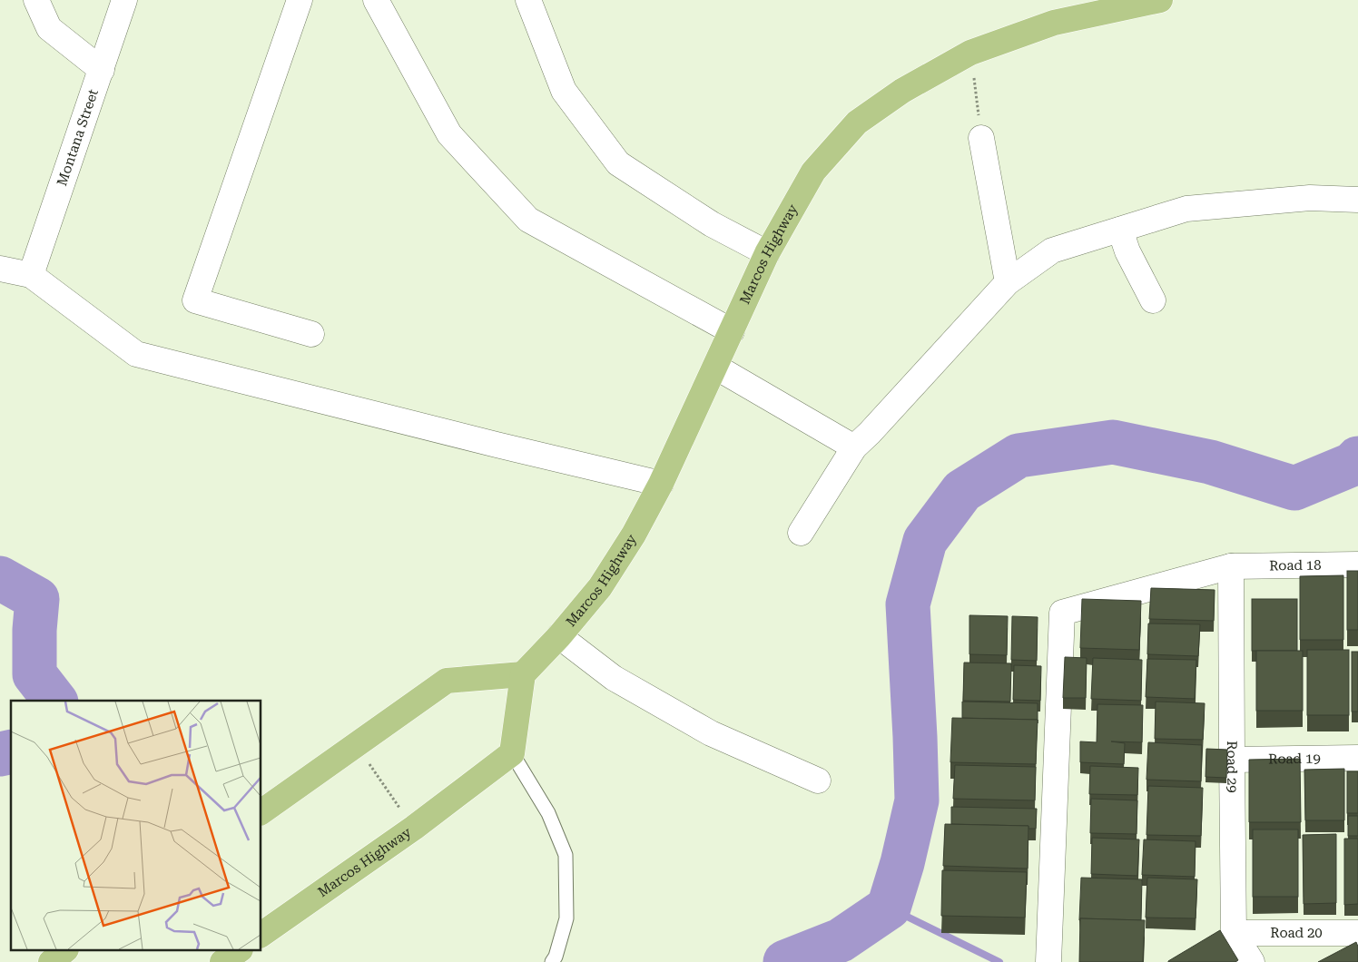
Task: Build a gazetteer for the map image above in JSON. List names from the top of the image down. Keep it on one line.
{"streets":{"main road":["Marcos Highway"],"street":["Montana Street","Road 18","Road 19","Road 29","Road 20"]},"crossings":[["Road 18","Road 29"],["Road 19","Road 29"],["Road 29","Road 20"]]}
